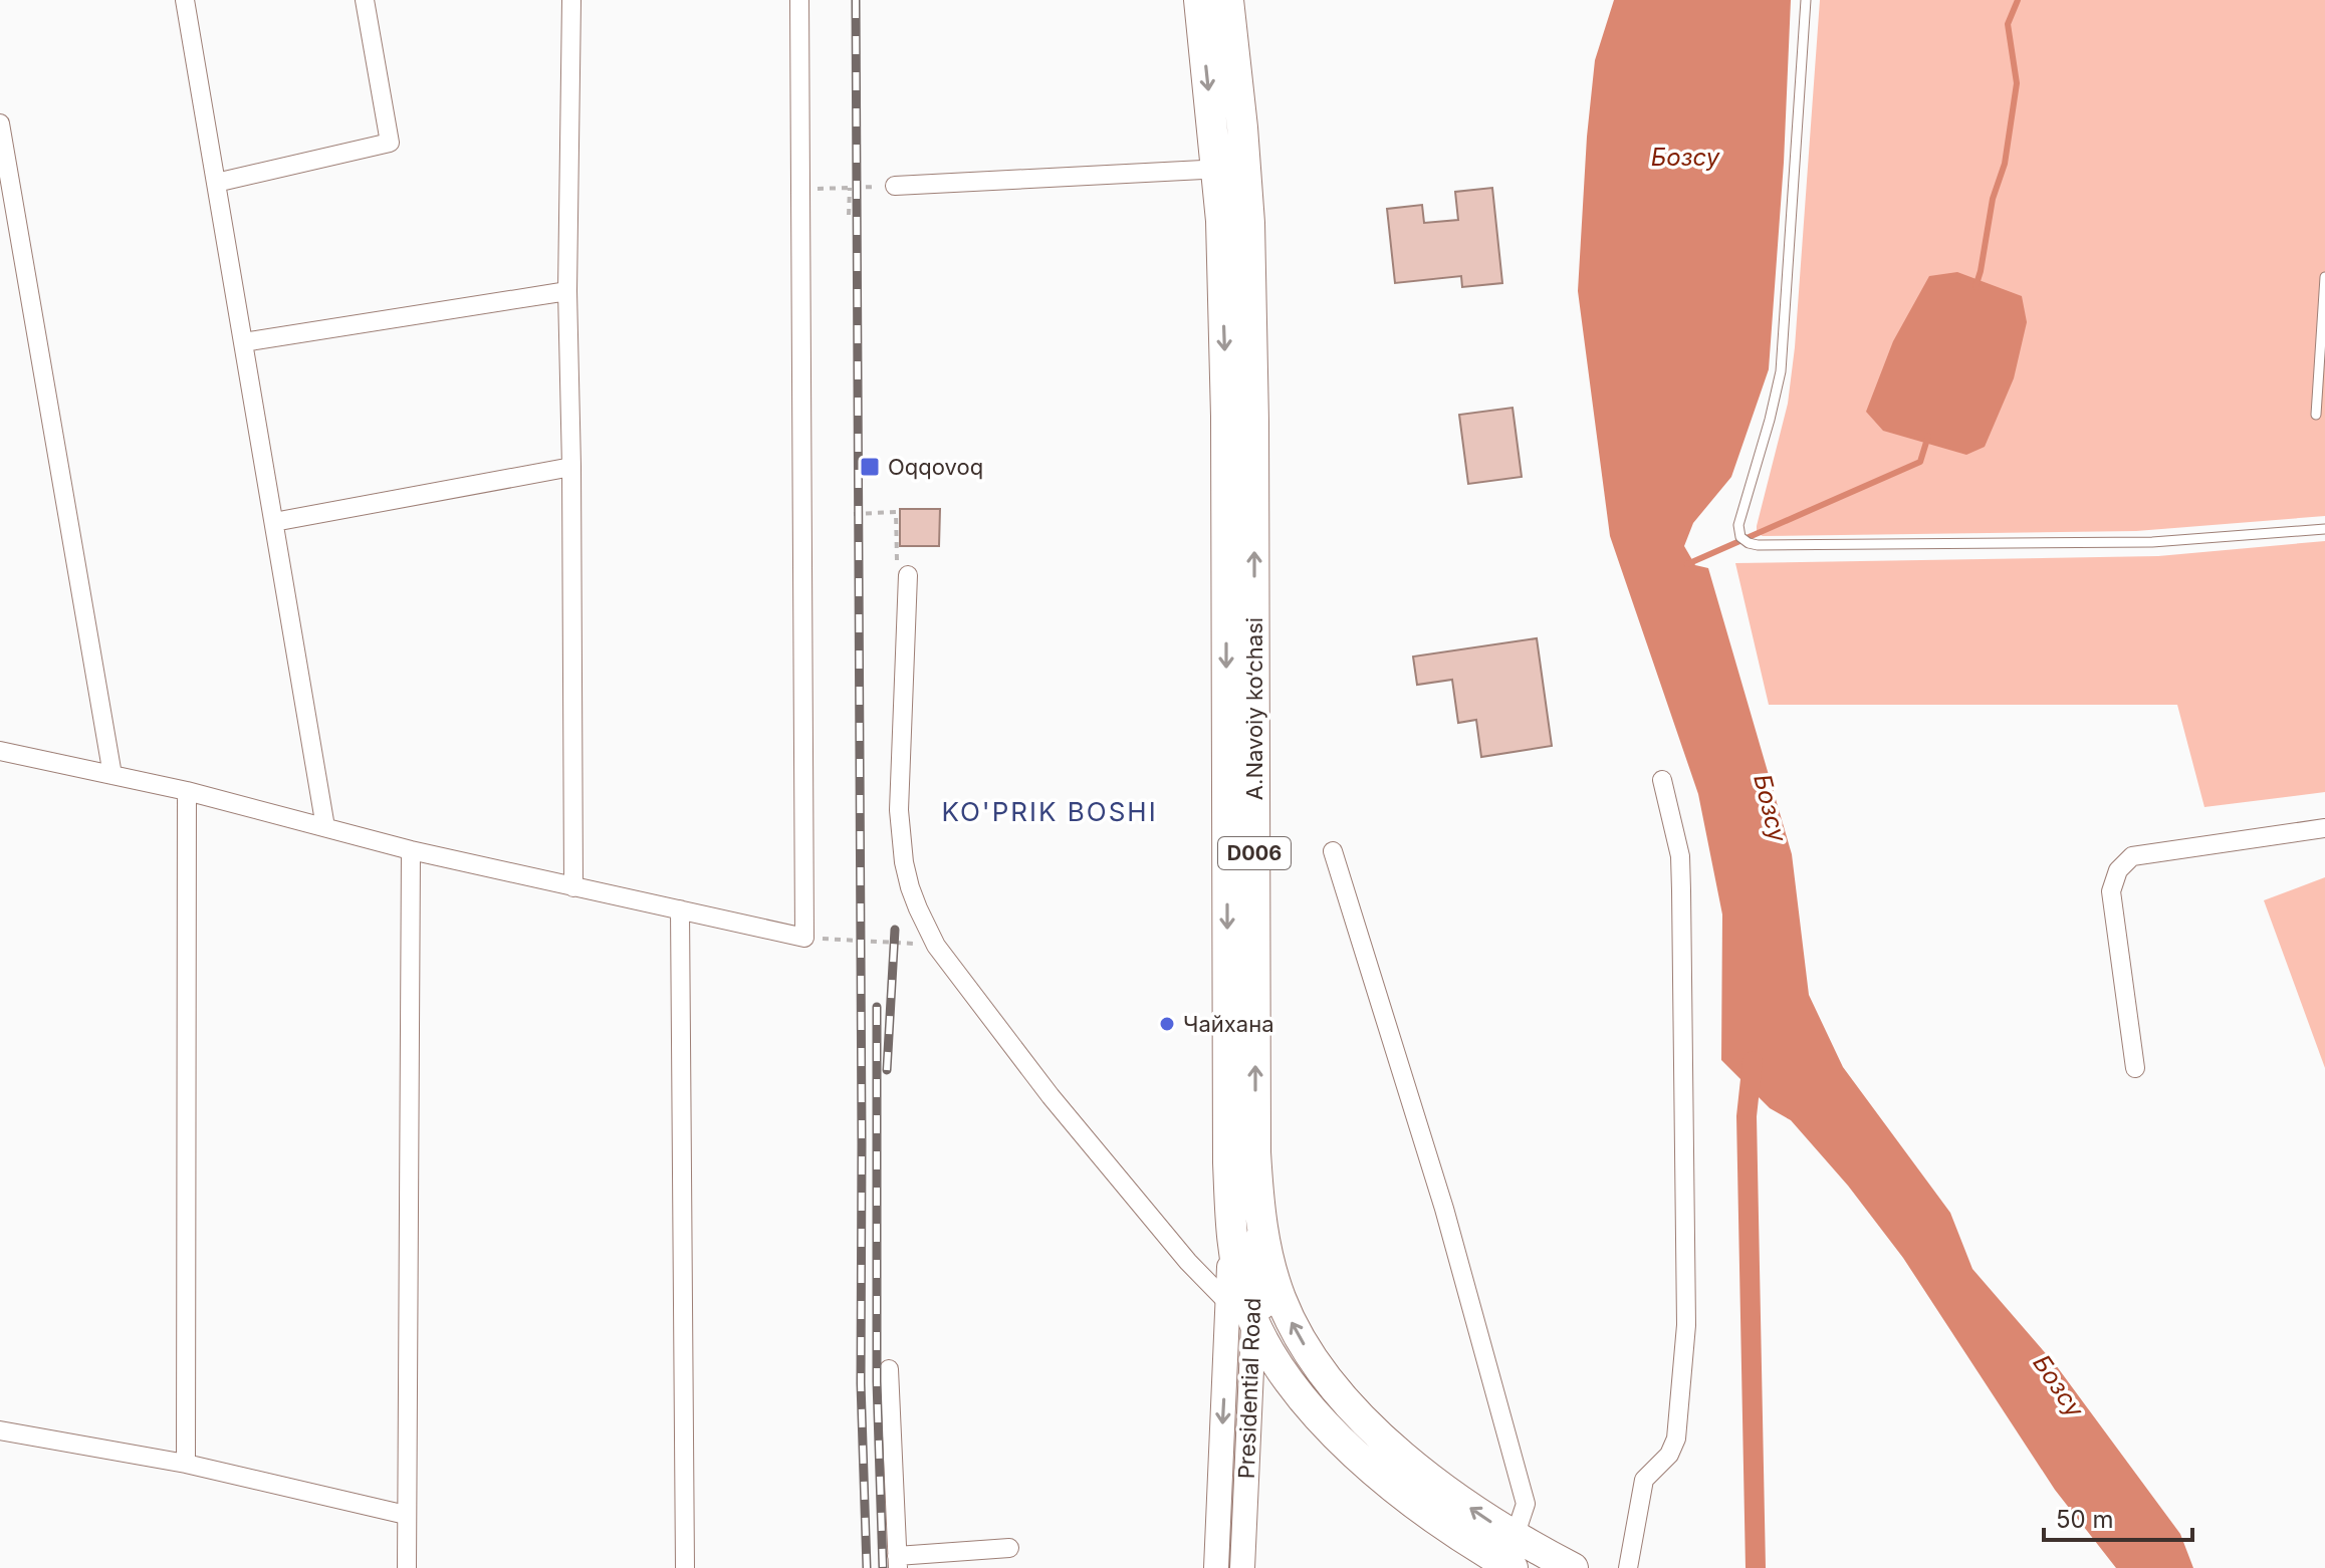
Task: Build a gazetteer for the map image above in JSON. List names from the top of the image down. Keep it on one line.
{"streets":{"main road":["A.Navoiy ko‘chasi","D006"],"street":["Presidential Road"]},"crossings":[["A.Navoiy ko‘chasi","D006"],["A.Navoiy ko‘chasi","Presidential Road"],["D006","Presidential Road"]],"districts":["KO'PRIK BOSHI"],"water":["Бозсу"],"places":{"transit":["Oqqovoq"],"other":["Чайхана"]},"scale_bar":"50 m"}
